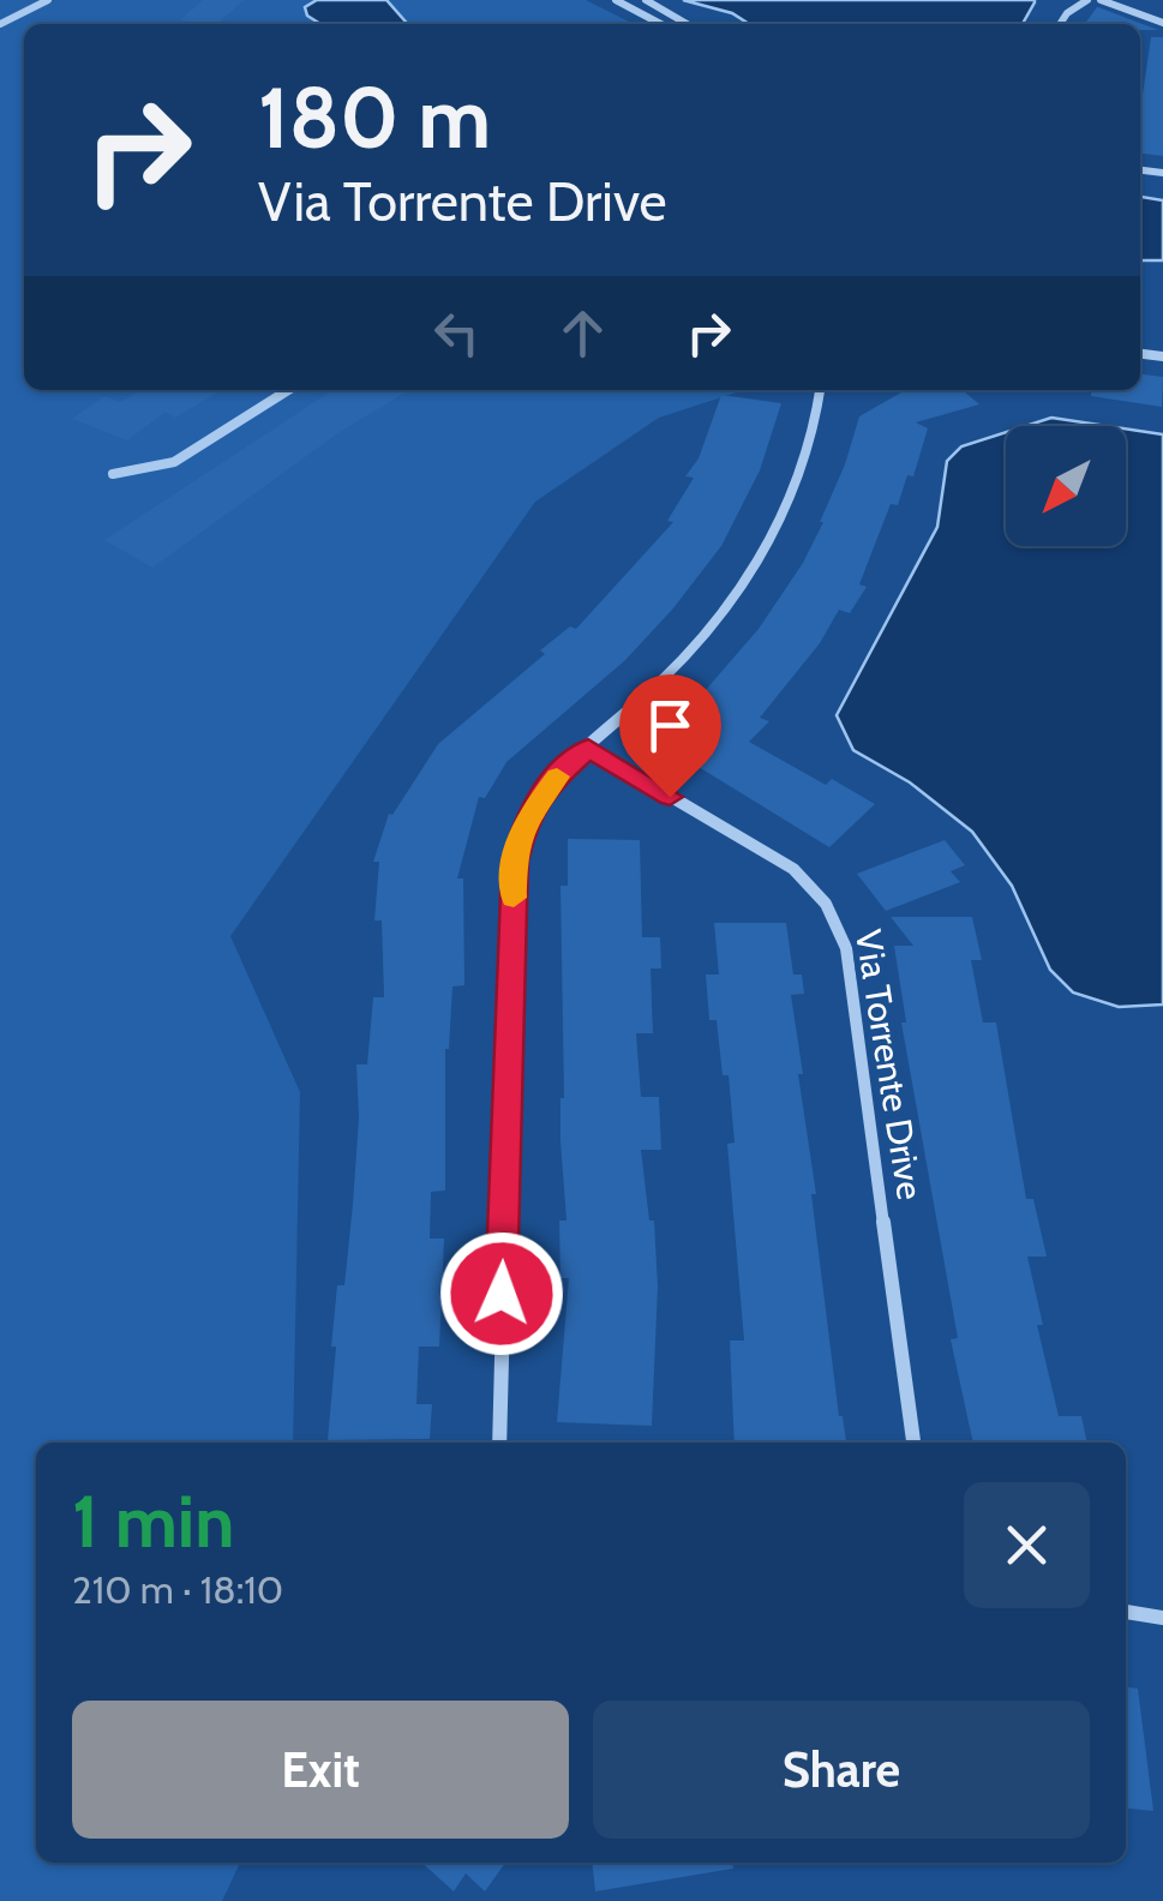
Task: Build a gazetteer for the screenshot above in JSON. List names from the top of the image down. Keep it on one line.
{"streets":{"street":["Via Torrente Drive"]},"north":"bottom left","page":{"turn":["180 m","Via Torrente Drive"],"heading":["1 min","210 m · 18:10"],"buttons":["Exit","Share"]}}
